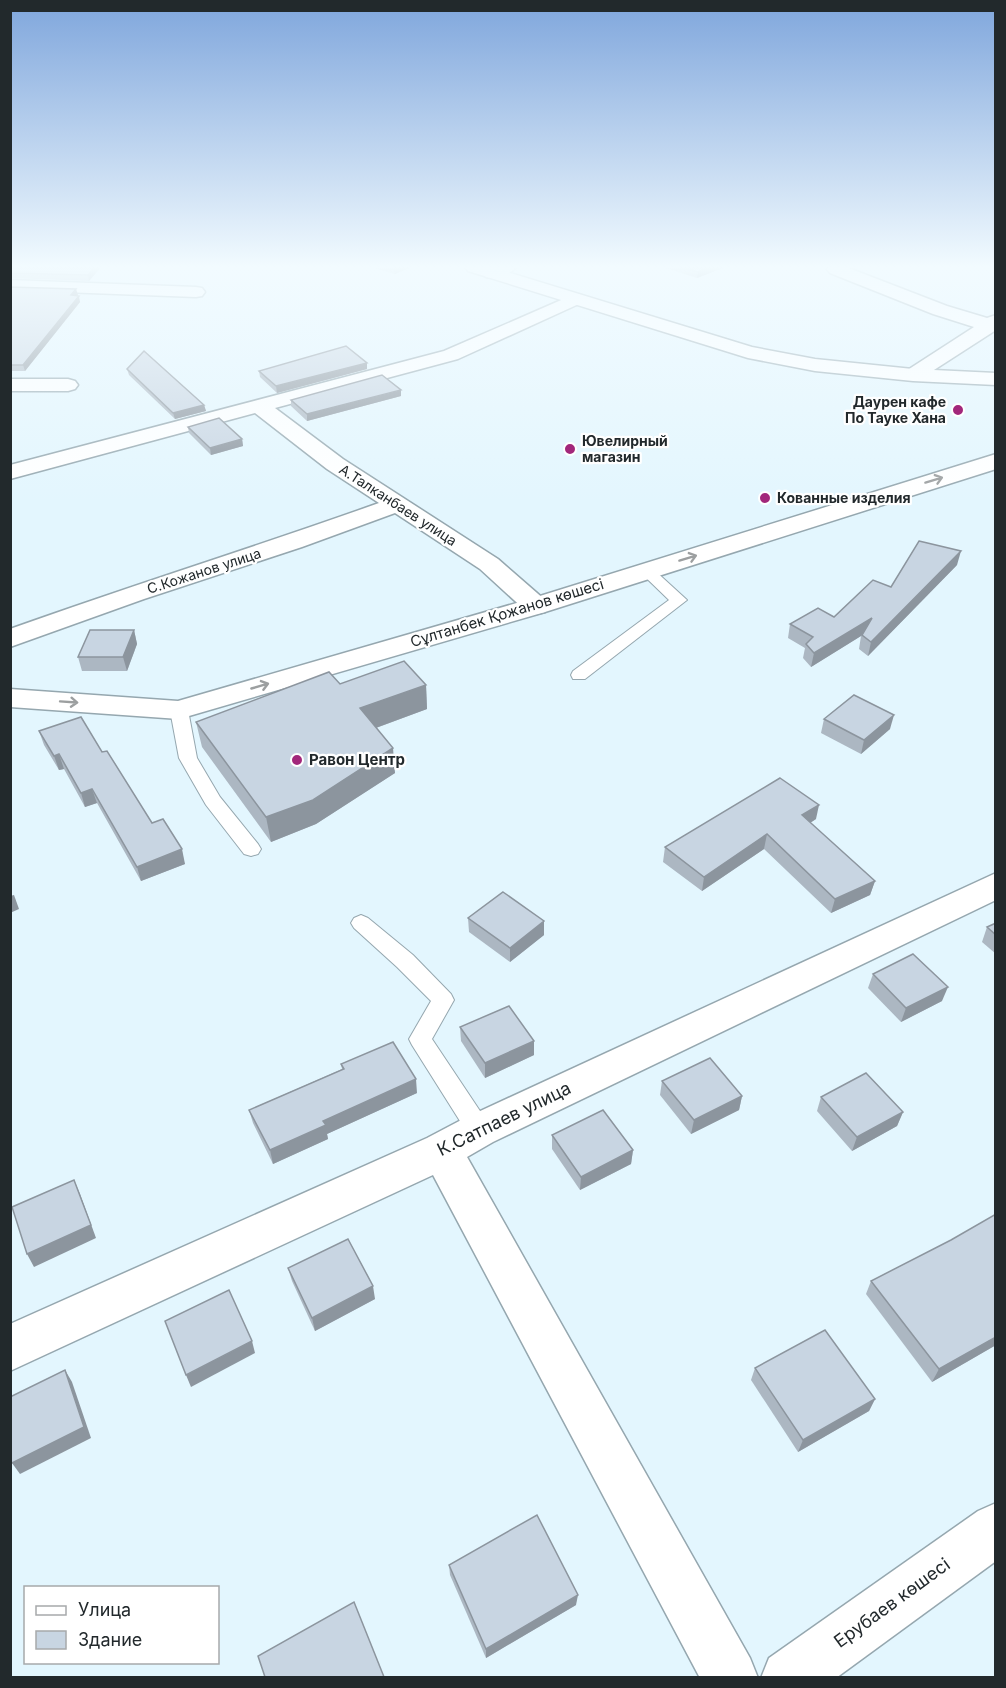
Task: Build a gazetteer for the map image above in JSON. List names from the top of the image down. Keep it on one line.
{"streets":{"street":["А.Талканбаев улица","С.Кожанов улица","Сұлтанбек Қожанов көшесі","К.Сатпаев улица","Ерубаев көшесі"]},"crossings":[["А.Талканбаев улица","С.Кожанов улица"],["А.Талканбаев улица","Сұлтанбек Қожанов көшесі"]],"places":["Даурен кафе По Тауке Хана","Ювелирный магазин","Кованные изделия","Равон Центр"],"legend":["Улица","Здание"]}
